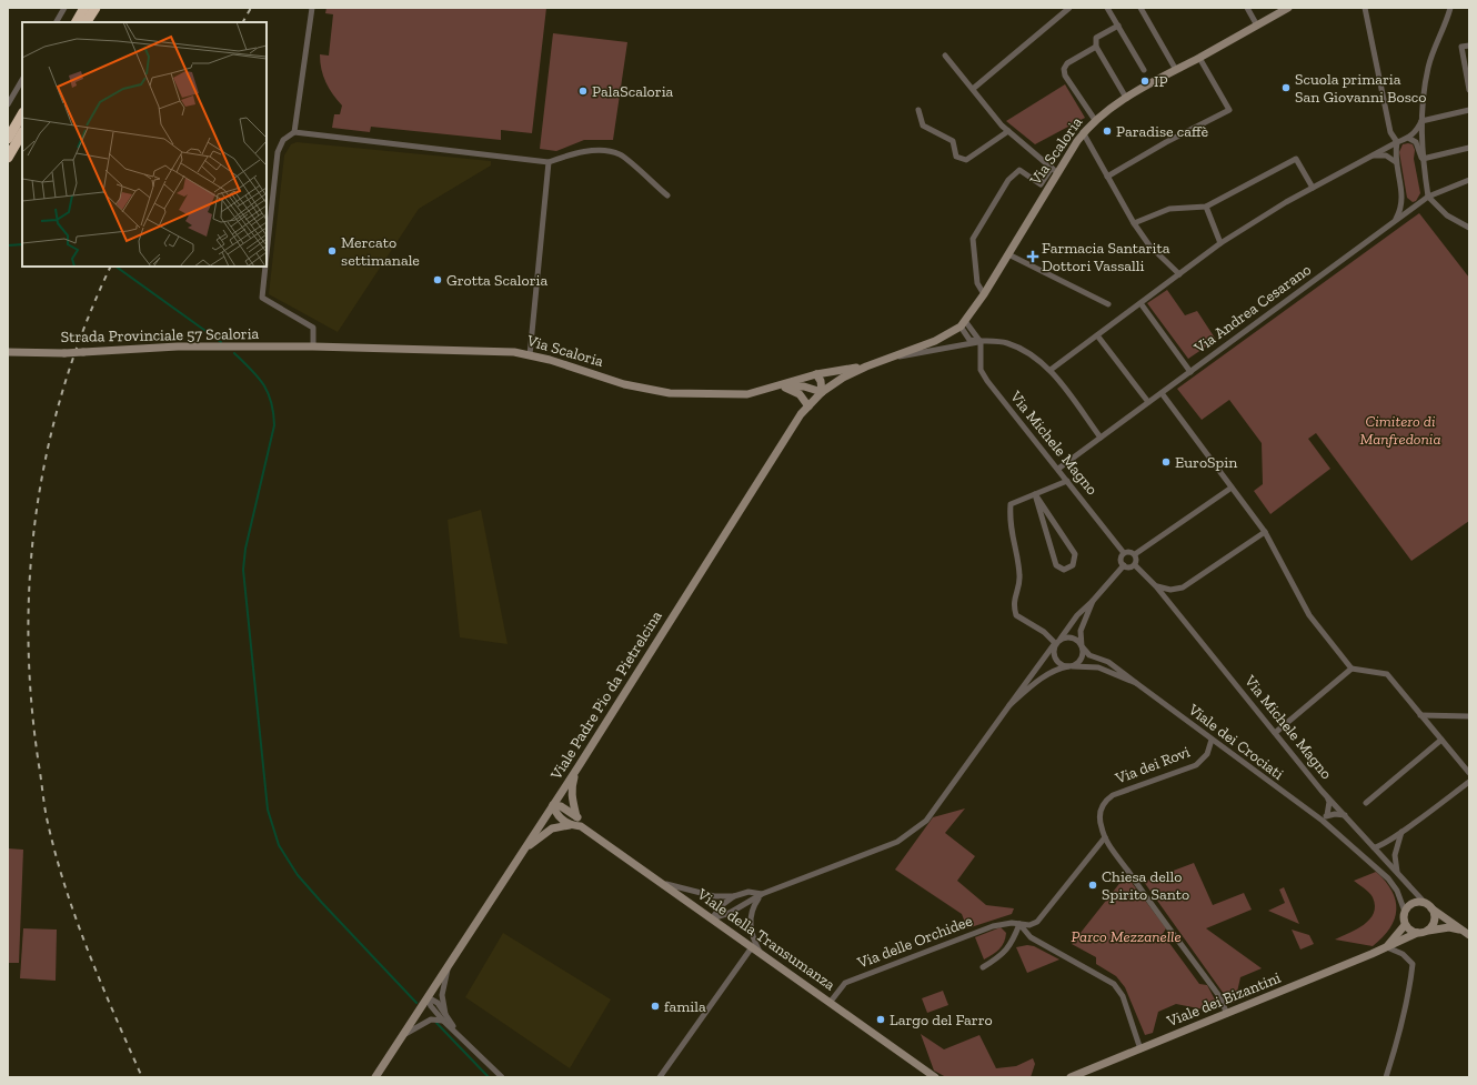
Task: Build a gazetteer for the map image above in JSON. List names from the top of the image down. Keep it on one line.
{"streets":{"street":["Via Scaloria","Via Andrea Cesarano","Strada Provinciale 57 Scaloria","Via Michele Magno","Viale Padre Pio da Pietrelcina","Viale dei Crociati","Via dei Rovi","Viale della Transumanza","Via delle Orchidee","Viale dei Bizantini"]},"crossings":[["Via Scaloria","Via Andrea Cesarano"],["Via Scaloria","Strada Provinciale 57 Scaloria"],["Via Scaloria","Via Michele Magno"],["Via Scaloria","Viale Padre Pio da Pietrelcina"],["Via Andrea Cesarano","Via Michele Magno"],["Via Michele Magno","Viale dei Crociati"],["Via Michele Magno","Viale dei Bizantini"],["Viale Padre Pio da Pietrelcina","Viale della Transumanza"],["Viale dei Crociati","Via dei Rovi"],["Viale dei Crociati","Viale dei Bizantini"],["Via dei Rovi","Via delle Orchidee"],["Viale della Transumanza","Via delle Orchidee"]],"parks":["Cimitero di Manfredonia","Parco Mezzanelle"],"places":{"other":["IP","Scuola primaria San Giovanni Bosco","PalaScaloria","Paradise caffè","Mercato settimanale","Grotta Scaloria","EuroSpin","Chiesa dello Spirito Santo","famila","Largo del Farro"],"health":["Farmacia Santarita Dottori Vassalli"]}}
